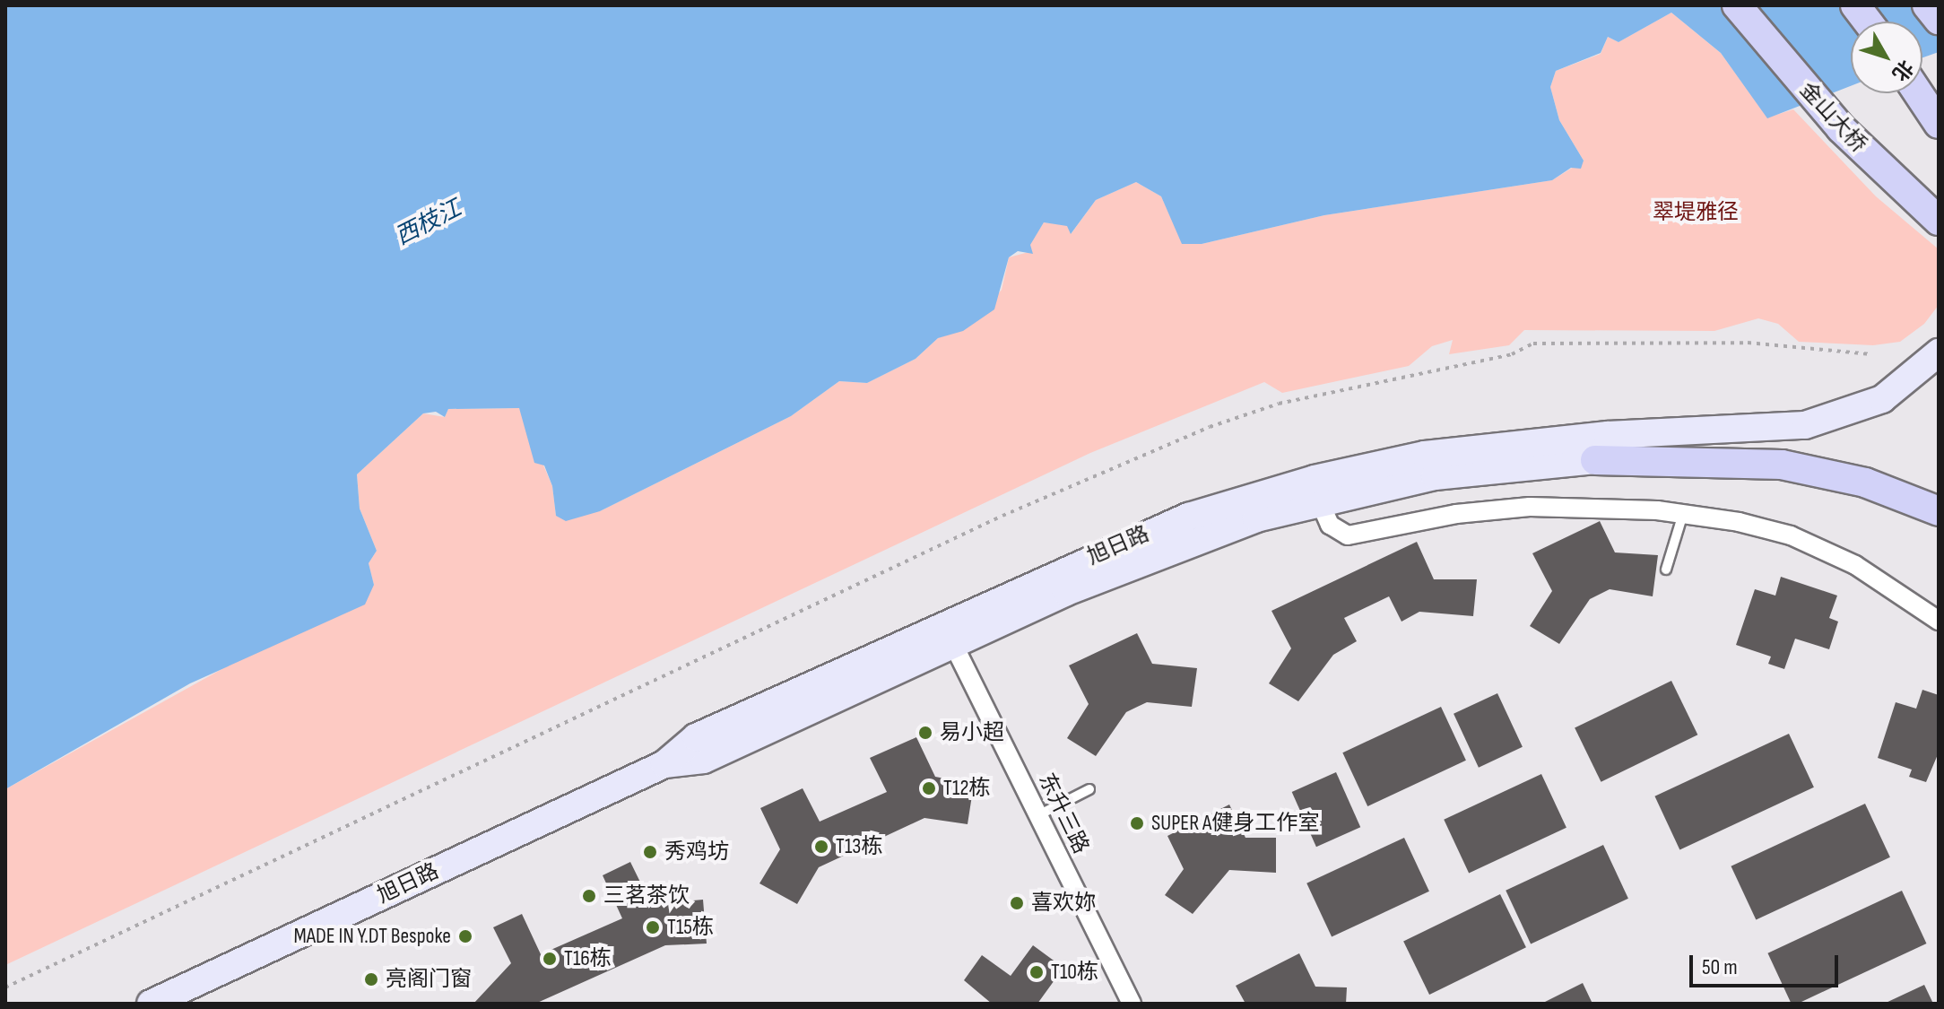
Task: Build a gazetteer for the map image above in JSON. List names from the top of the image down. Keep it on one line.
{"streets":{"main road":["金山大桥","旭日路"],"street":["东升三路"]},"crossings":[["旭日路","东升三路"]],"water":["西枝江"],"parks":["翠堤雅径"],"places":["易小超","T12栋","SUPER A健身工作室","T13栋","秀鸡坊","三茗茶饮","喜欢妳","T15栋","MADE IN Y.DT Bespoke","T16栋","T10栋","亮阁门窗"],"scale_bar":"50 m","north":"bottom right"}
